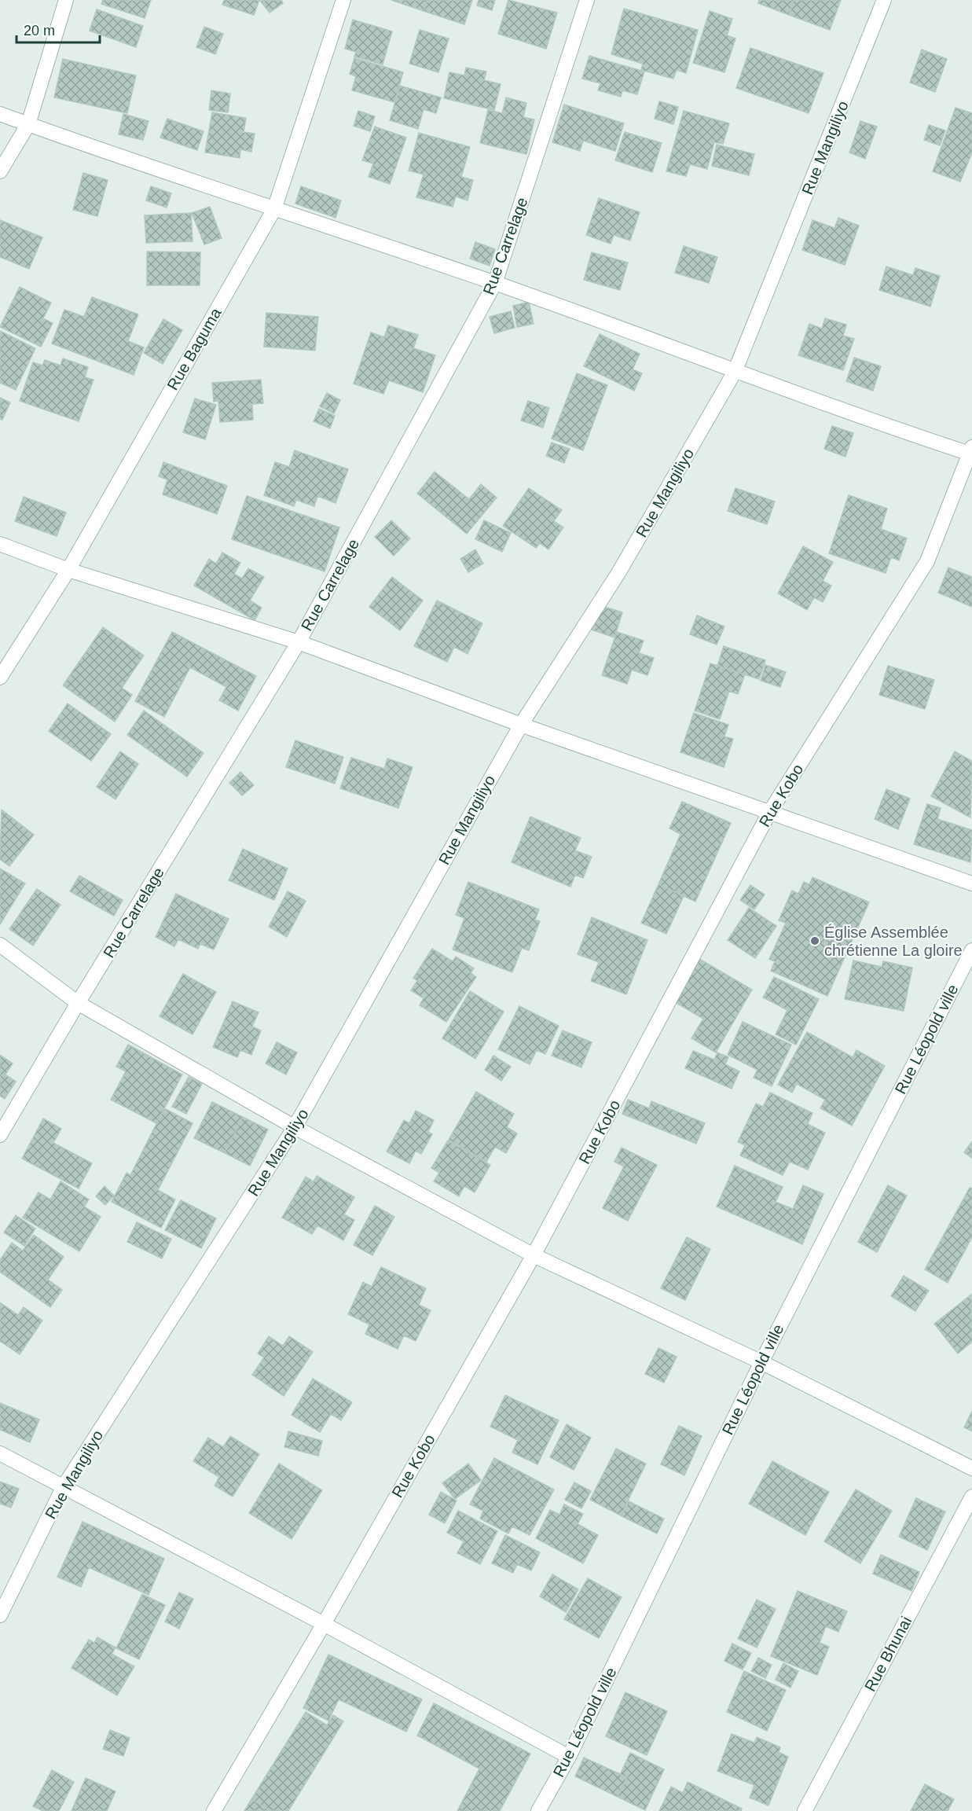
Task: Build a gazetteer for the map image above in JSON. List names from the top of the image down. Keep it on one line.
{"streets":{"street":["Rue Mangiliyo","Rue Carrelage","Rue Baguma","Rue Kobo","Rue Léopold ville","Rue Bhunai"]},"places":["Église Assemblée chrétienne La gloire"],"scale_bar":"20 m"}
